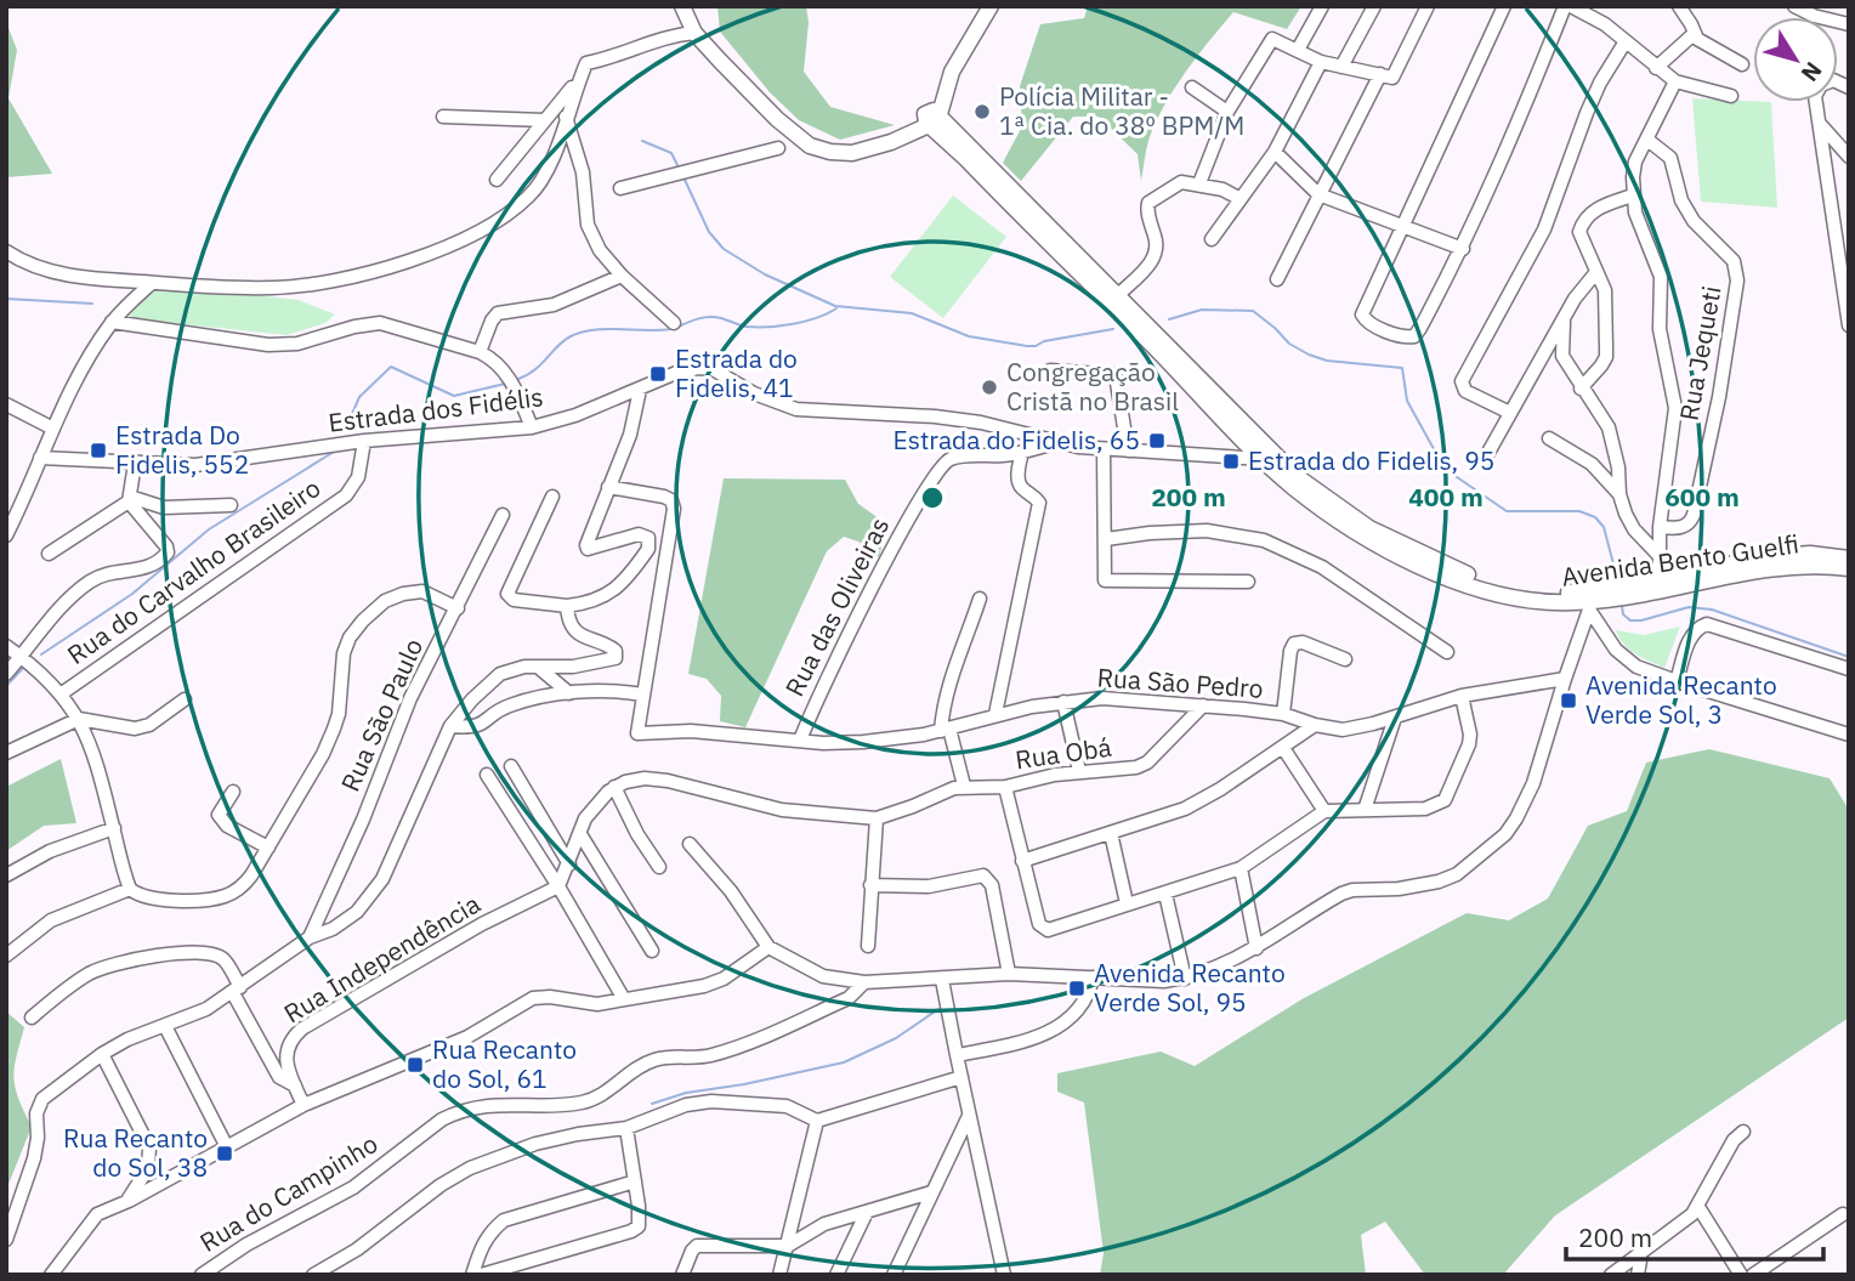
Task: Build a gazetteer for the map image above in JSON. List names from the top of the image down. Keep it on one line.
{"streets":{"main road":["Avenida Bento Guelfi"],"street":["Rua Jequeti","Estrada dos Fidélis","Rua do Carvalho Brasileiro","Rua das Oliveiras","Rua São Pedro","Rua São Paulo","Rua Obá","Rua Independência","Rua do Campinho"]},"crossings":[["Estrada dos Fidélis","Avenida Bento Guelfi"],["Estrada dos Fidélis","Rua do Carvalho Brasileiro"],["Estrada dos Fidélis","Rua das Oliveiras"],["Rua das Oliveiras","Rua São Pedro"],["Rua São Pedro","Rua Obá"]],"places":{"other":["Polícia Militar - 1ª Cia. do 38º BPM/M","Congregação Cristã no Brasil"],"transit":["Estrada do Fidelis, 41","Estrada do Fidelis, 65","Estrada Do Fidelis, 552","Estrada do Fidelis, 95","Avenida Recanto Verde Sol, 3","Avenida Recanto Verde Sol, 95","Rua Recanto do Sol, 61","Rua Recanto do Sol, 38"]},"scale_bar":"200 m","north":"bottom right","rings":["200 m","400 m","600 m"]}
